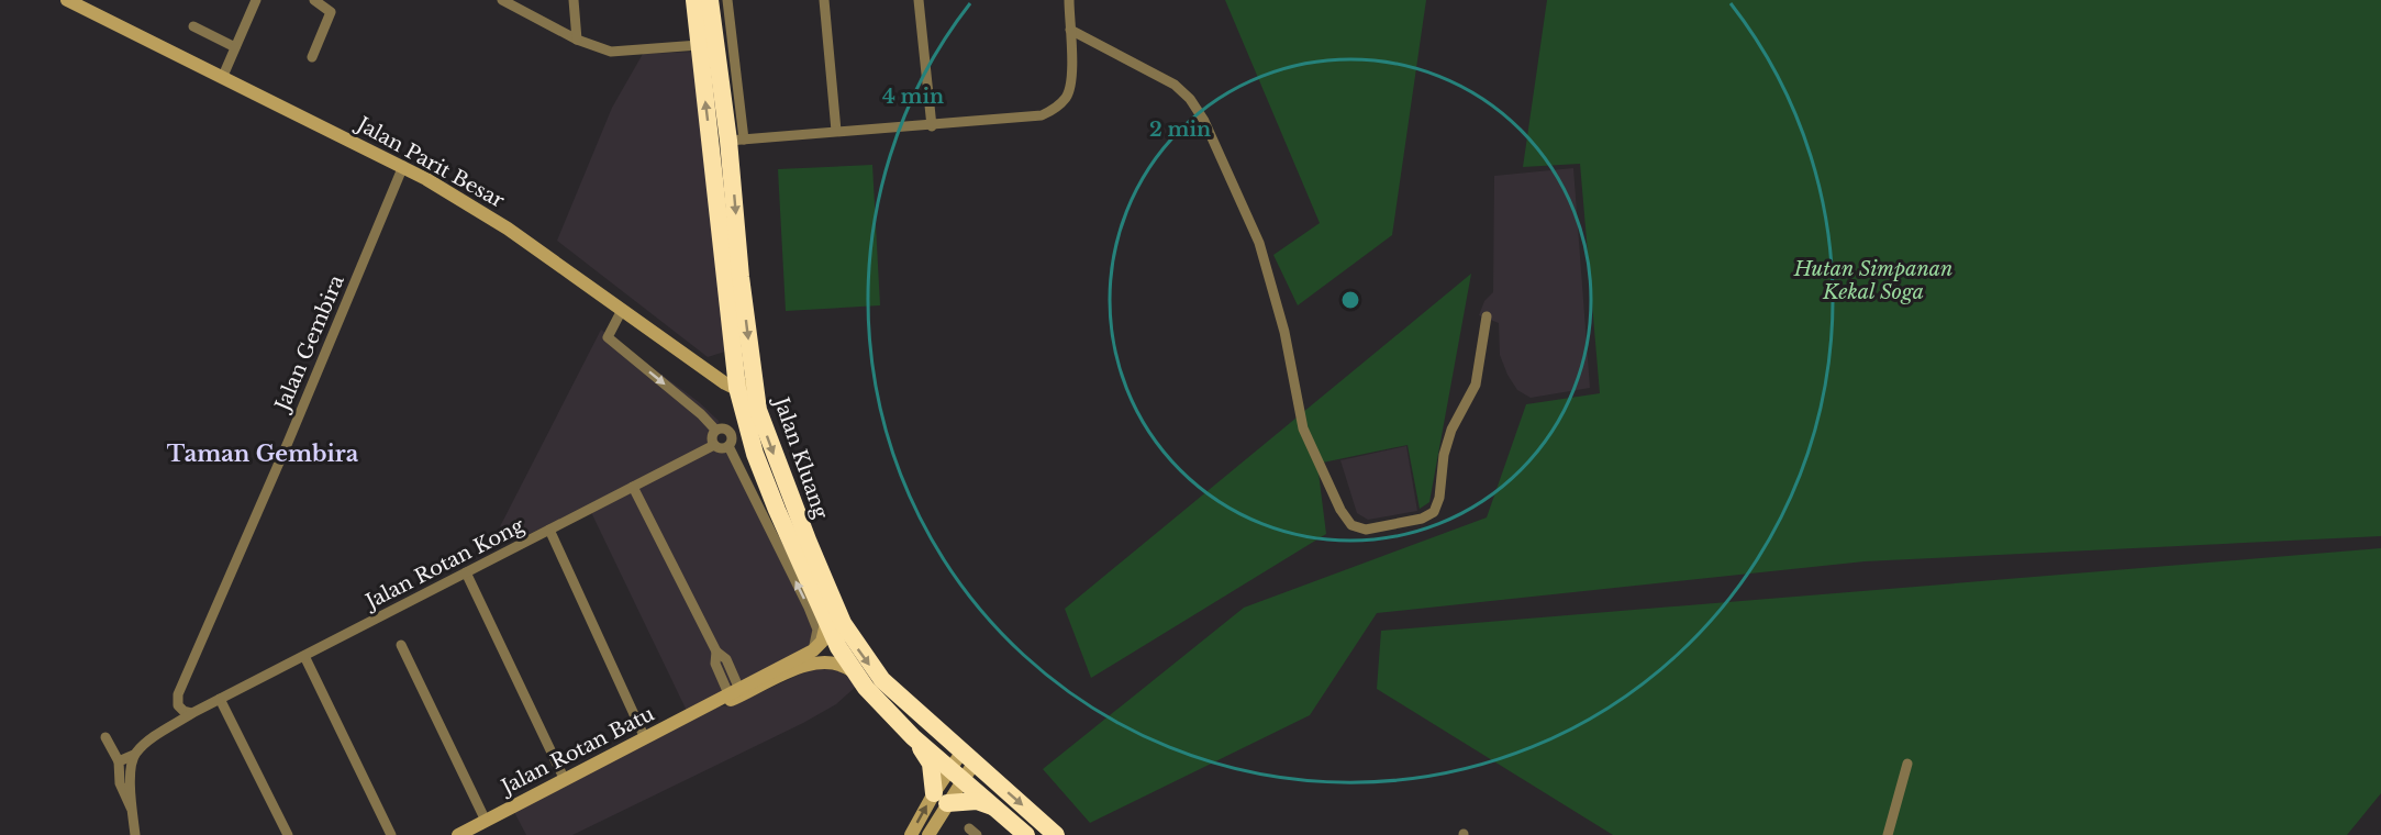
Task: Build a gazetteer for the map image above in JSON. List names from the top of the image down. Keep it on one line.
{"streets":{"highway":["Jalan Kluang"],"street":["Jalan Parit Besar","Jalan Gembira","Jalan Rotan Kong","Jalan Rotan Batu"]},"crossings":[["Jalan Parit Besar","Jalan Gembira"],["Jalan Parit Besar","Jalan Kluang"],["Jalan Gembira","Jalan Rotan Kong"],["Jalan Kluang","Jalan Rotan Batu"]],"districts":["Taman Gembira"],"parks":["Hutan Simpanan Kekal Soga"],"rings":["4 min","2 min"]}
